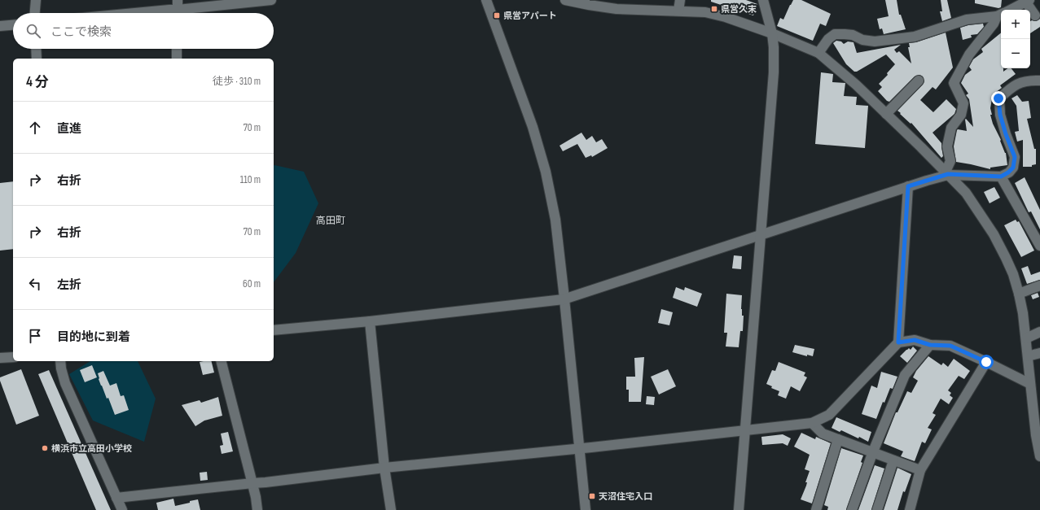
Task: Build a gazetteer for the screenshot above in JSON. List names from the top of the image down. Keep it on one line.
{"districts":["高田町"],"places":{"transit":["県営久末","県営アパート","天沼住宅入口"],"other":["横浜市立高田小学校"]},"page":{"map_buttons":["+","−"],"search":"ここで検索","heading":["4 分","徒歩 · 310 m"],"list":[["直進","70 m"],["右折","110 m"],["右折","70 m"],["左折","60 m"],"目的地に到着"]}}
